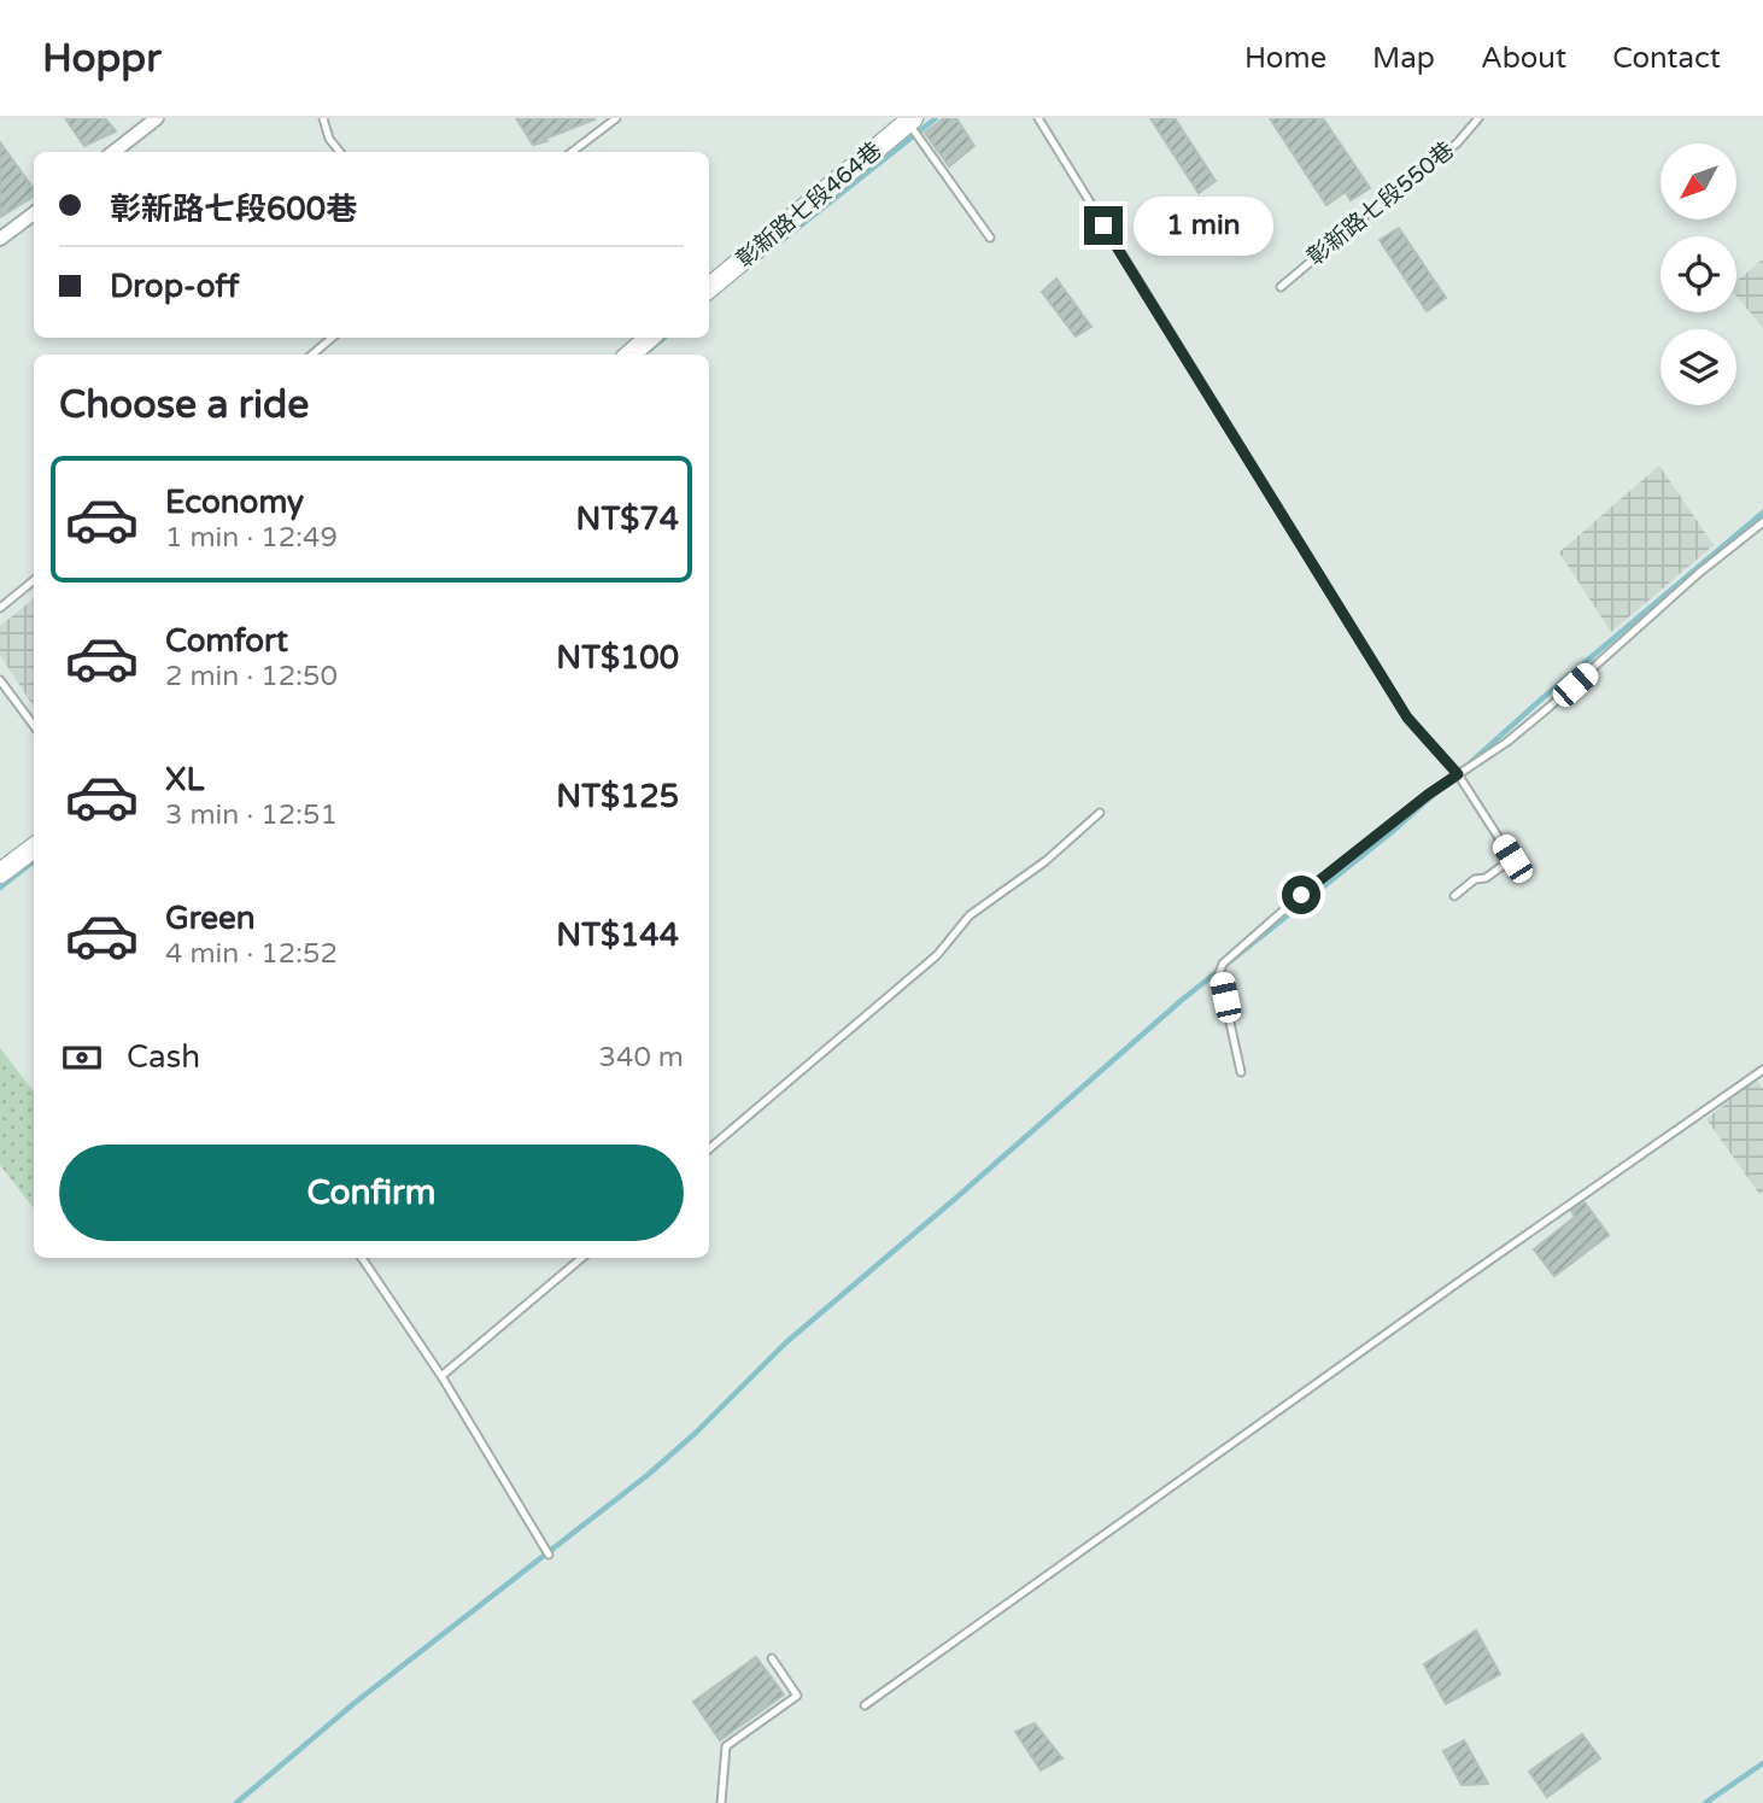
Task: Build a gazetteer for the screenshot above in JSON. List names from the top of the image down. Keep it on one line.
{"streets":{"street":["彰新路七段464巷"],"lane":["彰新路七段550巷"]},"north":"bottom left","page":{"header":"Hoppr","nav":["Home","Map","About","Contact"],"banner":["彰新路七段600巷","Drop-off"],"bubble":"1 min","heading":"Choose a ride","list":[{"name":"Economy","note":"1 min · 12:49","value":"NT$74"},{"name":"Comfort","note":"2 min · 12:50","value":"NT$100"},{"name":"XL","note":"3 min · 12:51","value":"NT$125"},{"name":"Green","note":"4 min · 12:52","value":"NT$144"}],"pay":["Cash","340 m"],"buttons":"Confirm"}}
